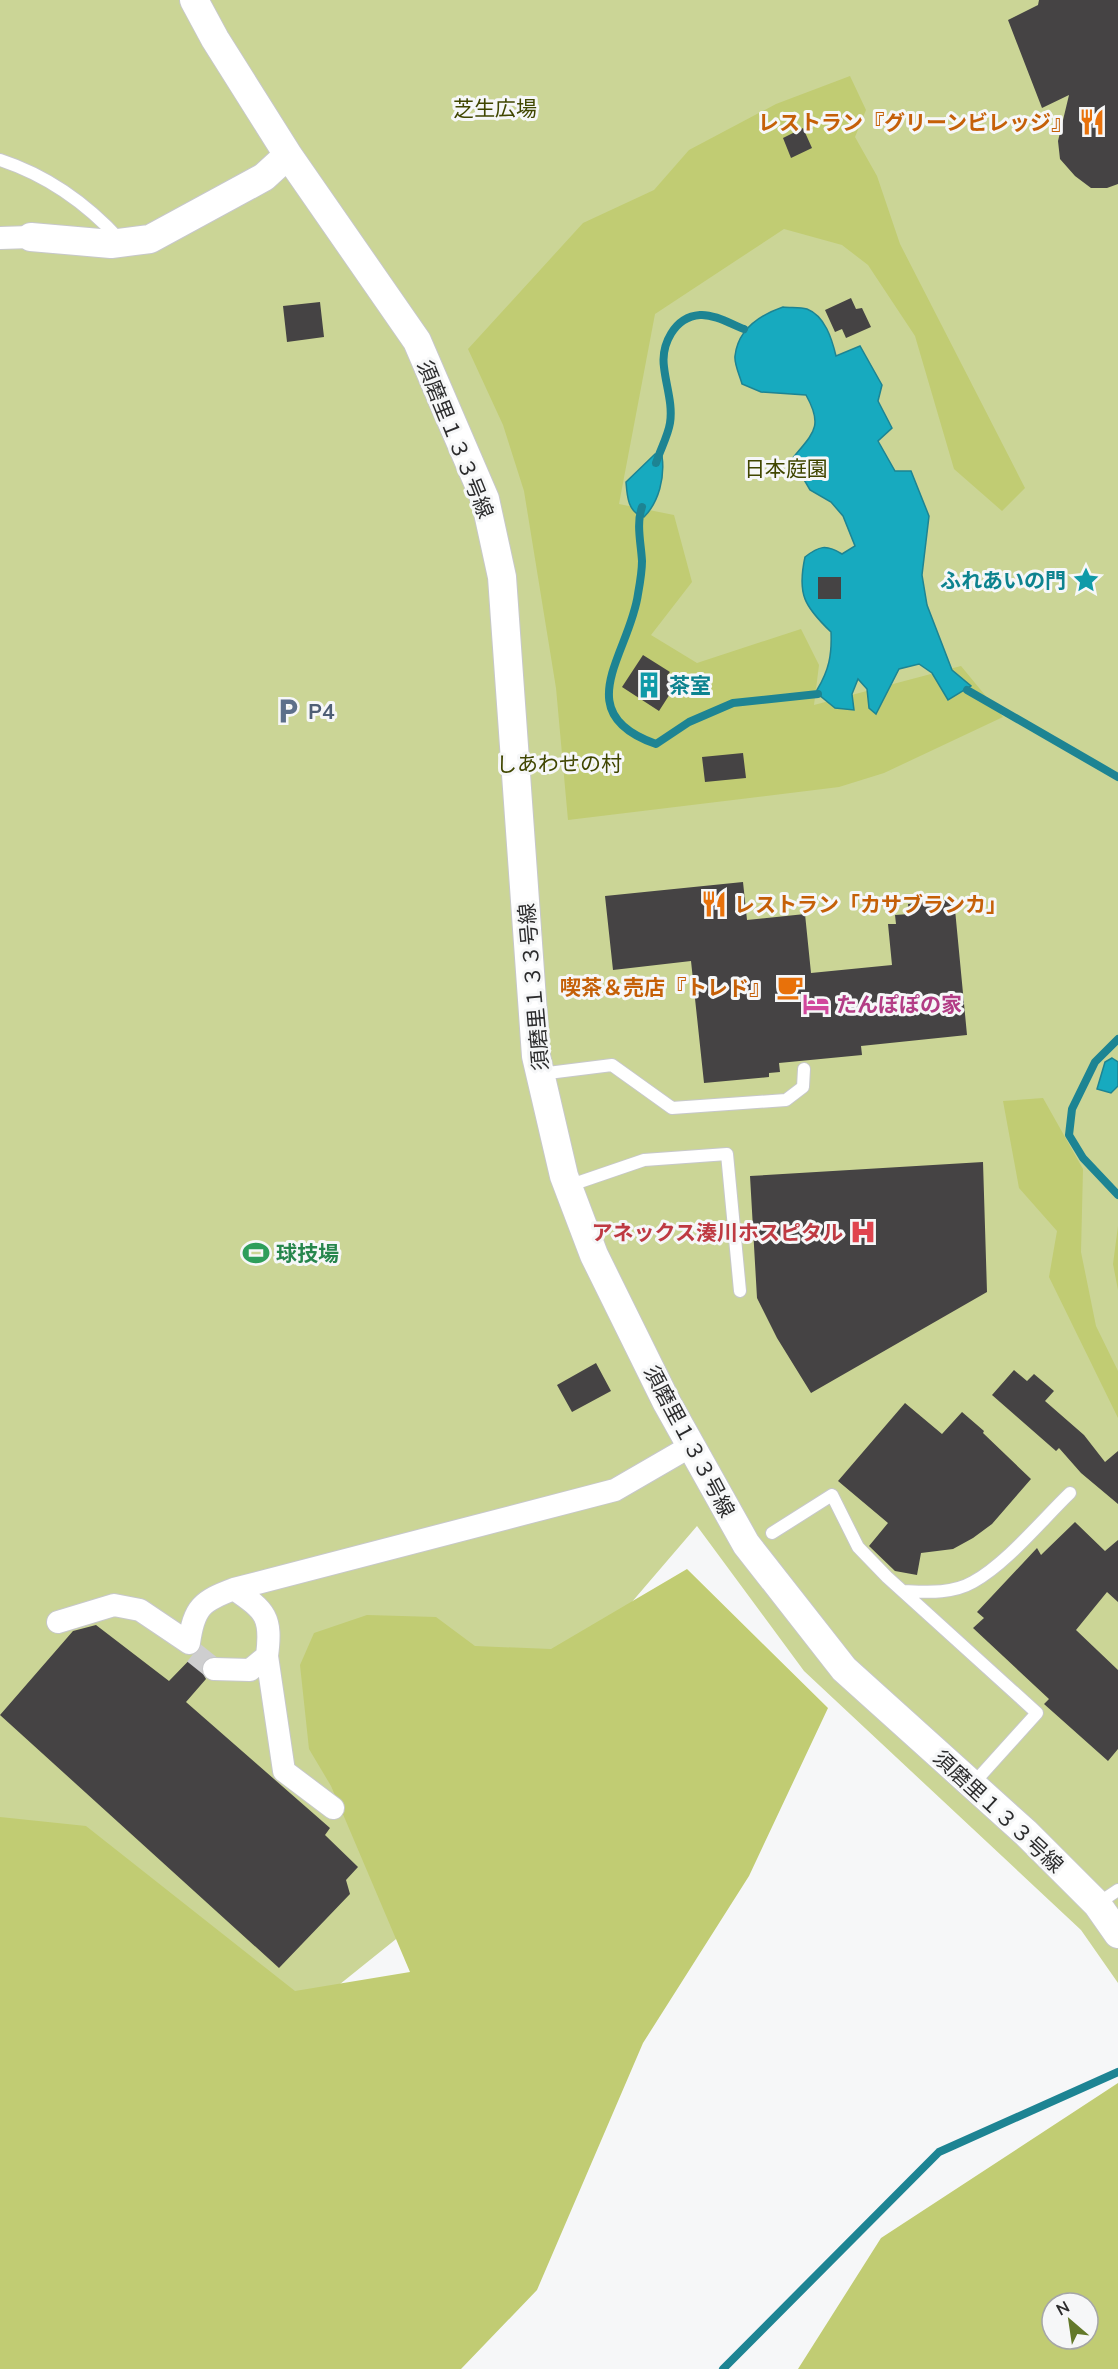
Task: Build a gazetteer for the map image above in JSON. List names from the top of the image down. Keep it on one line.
{"streets":{"street":["須磨里１３３号線"]},"parks":["芝生広場","日本庭園","しあわせの村"],"places":{"restaurant":["レストラン『グリーンビレッジ』","レストラン「カサブランカ」"],"place":["ふれあいの門"],"building":["茶室"],"parking":["P4"],"cafe":["喫茶＆売店『トレド』"],"hotel":["たんぽぽの家"],"hospital":["アネックス湊川ホスピタル"],"sports":["球技場"]},"north":"top left"}
